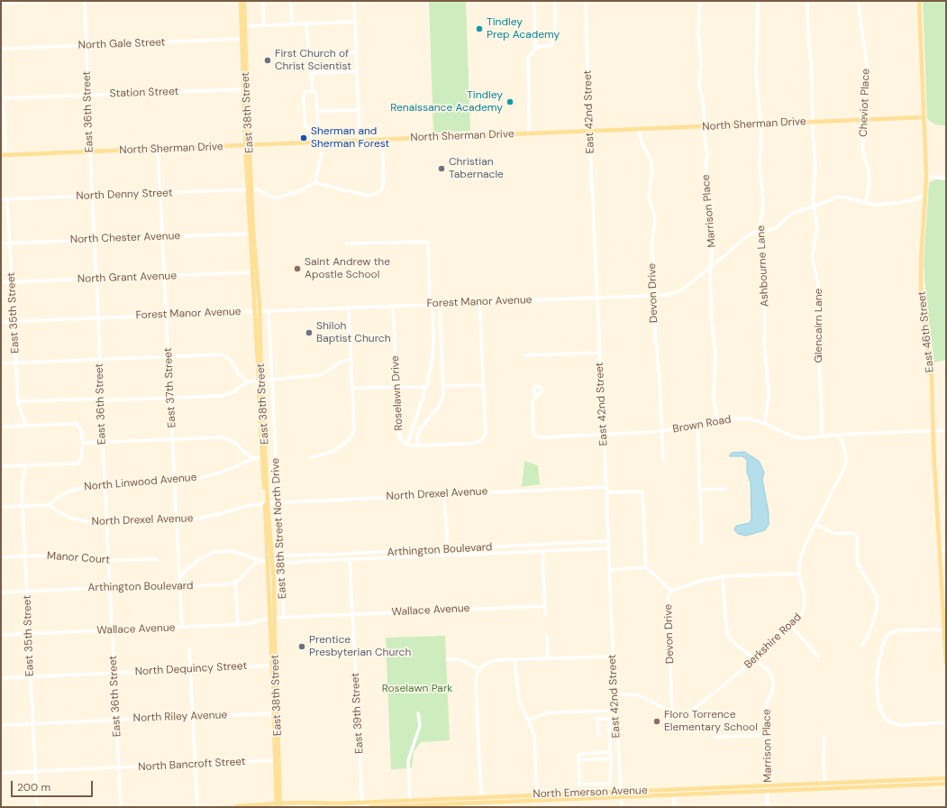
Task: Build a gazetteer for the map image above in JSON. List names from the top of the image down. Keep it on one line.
{"streets":{"main road":["East 38th Street","North Sherman Drive","East 46th Street","North Emerson Avenue"],"street":["North Gale Street","Station Street","Cheviot Place","East 36th Street","East 42nd Street","North Denny Street","Marrison Place","North Chester Avenue","Ashbourne Lane","North Grant Avenue","Devon Drive","Forest Manor Avenue","East 35th Street","Glencairn Lane","East 37th Street","Roselawn Drive","Brown Road","North Linwood Avenue","North Drexel Avenue","East 38th Street North Drive","Arthington Boulevard","Manor Court","Wallace Avenue","Berkshire Road","North Dequincy Street","East 39th Street","North Riley Avenue","North Bancroft Street"]},"crossings":[["North Gale Street","East 36th Street"],["North Gale Street","East 38th Street"],["Station Street","East 36th Street"],["Station Street","East 38th Street"],["Cheviot Place","North Sherman Drive"],["Cheviot Place","Forest Manor Avenue"],["East 36th Street","North Sherman Drive"],["East 36th Street","North Denny Street"],["East 36th Street","North Chester Avenue"],["East 36th Street","North Grant Avenue"],["East 36th Street","Forest Manor Avenue"],["East 36th Street","North Linwood Avenue"],["East 36th Street","North Drexel Avenue"],["East 36th Street","Arthington Boulevard"],["East 36th Street","Manor Court"],["East 36th Street","Wallace Avenue"],["East 36th Street","North Dequincy Street"],["East 36th Street","North Riley Avenue"],["East 36th Street","North Bancroft Street"],["East 42nd Street","North Sherman Drive"],["East 42nd Street","Forest Manor Avenue"],["East 42nd Street","Brown Road"],["East 42nd Street","North Drexel Avenue"],["East 42nd Street","Arthington Boulevard"],["East 42nd Street","Berkshire Road"],["East 42nd Street","North Emerson Avenue"],["East 38th Street","North Sherman Drive"],["East 38th Street","North Denny Street"],["East 38th Street","North Chester Avenue"],["East 38th Street","North Grant Avenue"],["East 38th Street","Forest Manor Avenue"],["East 38th Street","North Drexel Avenue"],["East 38th Street","Arthington Boulevard"],["East 38th Street","Wallace Avenue"],["East 38th Street","North Dequincy Street"],["East 38th Street","North Riley Avenue"],["East 38th Street","North Bancroft Street"],["East 38th Street","North Emerson Avenue"],["North Sherman Drive","Marrison Place"],["North Sherman Drive","Ashbourne Lane"],["North Sherman Drive","Devon Drive"],["North Sherman Drive","Glencairn Lane"],["North Sherman Drive","East 46th Street"],["North Sherman Drive","East 37th Street"],["North Denny Street","East 35th Street"],["North Denny Street","East 37th Street"],["Marrison Place","Forest Manor Avenue"],["Marrison Place","Brown Road"],["Marrison Place","Berkshire Road"],["Marrison Place","North Emerson Avenue"],["North Chester Avenue","East 35th Street"],["North Chester Avenue","East 37th Street"],["Ashbourne Lane","Forest Manor Avenue"],["Ashbourne Lane","Brown Road"],["North Grant Avenue","East 35th Street"],["North Grant Avenue","East 37th Street"],["Devon Drive","Forest Manor Avenue"],["Devon Drive","Brown Road"],["Devon Drive","Berkshire Road"],["Forest Manor Avenue","East 35th Street"],["Forest Manor Avenue","Glencairn Lane"],["Forest Manor Avenue","East 46th Street"],["Forest Manor Avenue","East 37th Street"],["Forest Manor Avenue","Roselawn Drive"],["Forest Manor Avenue","East 38th Street North Drive"],["East 35th Street","Arthington Boulevard"],["East 35th Street","Manor Court"],["East 35th Street","Wallace Avenue"],["East 35th Street","North Dequincy Street"],["East 35th Street","North Riley Avenue"],["East 35th Street","North Bancroft Street"],["Glencairn Lane","Brown Road"],["East 46th Street","Brown Road"],["East 37th Street","North Linwood Avenue"],["East 37th Street","North Drexel Avenue"],["East 37th Street","Arthington Boulevard"],["East 37th Street","Wallace Avenue"],["Brown Road","Berkshire Road"],["North Linwood Avenue","North Drexel Avenue"],["North Drexel Avenue","East 38th Street North Drive"],["East 38th Street North Drive","Arthington Boulevard"],["East 38th Street North Drive","Wallace Avenue"],["Arthington Boulevard","East 39th Street"],["Wallace Avenue","East 39th Street"],["East 39th Street","North Emerson Avenue"]],"parks":["Roselawn Park"],"places":["Tindley Prep Academy","First Church of Christ Scientist","Tindley Renaissance Academy","Sherman and Sherman Forest","Christian Tabernacle","Saint Andrew the Apostle School","Shiloh Baptist Church","Prentice Presbyterian Church","Floro Torrence Elementary School"],"scale_bar":"200 m"}
